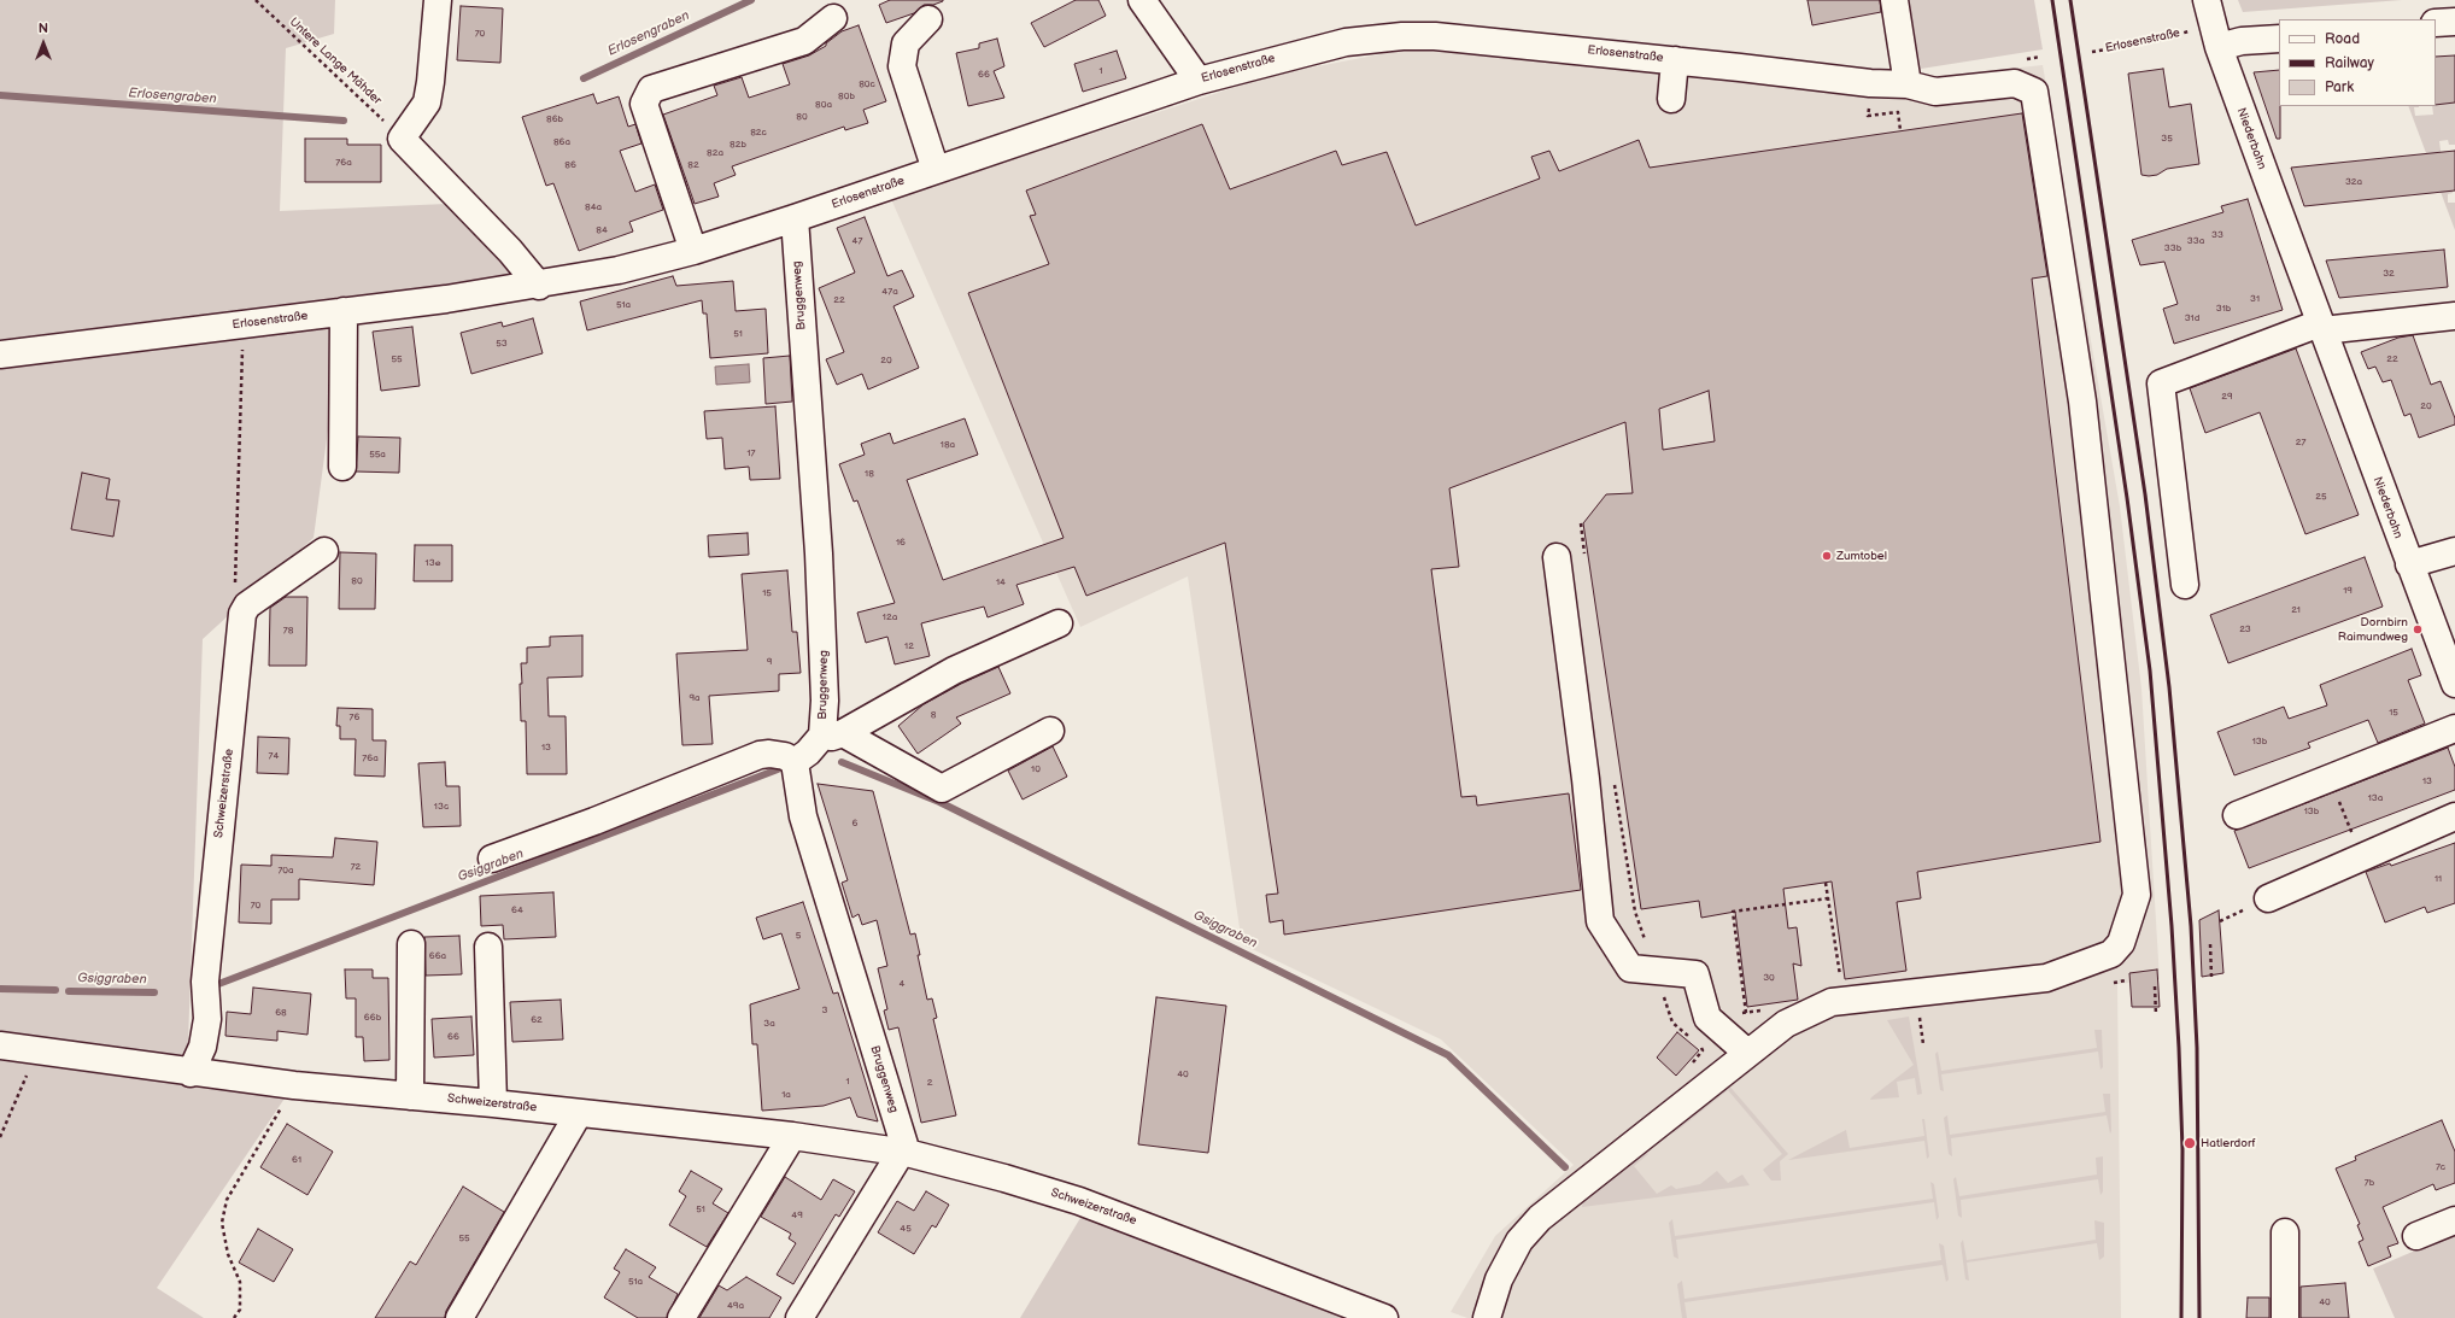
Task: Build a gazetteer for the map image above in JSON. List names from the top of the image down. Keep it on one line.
{"streets":{"street":["Erlosenstraße","Niederbahn","Bruggenweg","Schweizerstraße"],"path":["Untere Lange Mähder"]},"crossings":[["Erlosenstraße","Bruggenweg"],["Bruggenweg","Schweizerstraße"]],"water":["Erlosengraben","Gsiggraben"],"places":["Zumtobel","Dornbirn Raimundweg","Hatlerdorf"],"house_numbers":["70","1","66","80c","80b","80a","80","86b","82c","35","86a","82b","82a","76a","86","82","32a","84a","84","33","47","33a","33b","32","47a","31","22","51a","31b","31d","51","53","55","22","20","29","20","27","18a","17","55a","18","25","16","13e","80","14","19","15","21","12a","23","78","12","9","9a","15","8","76","13b","13","74","76a","10","13","13a","13c","13b","6","72","70a","11","70","64","5","66a","30","4","3","68","66b","62","3a","66","40","1","2","1a","61","7c","7b","51","49","45","55","51a","40","49a"],"legend":["Road","Railway","Park"],"north":"top"}
